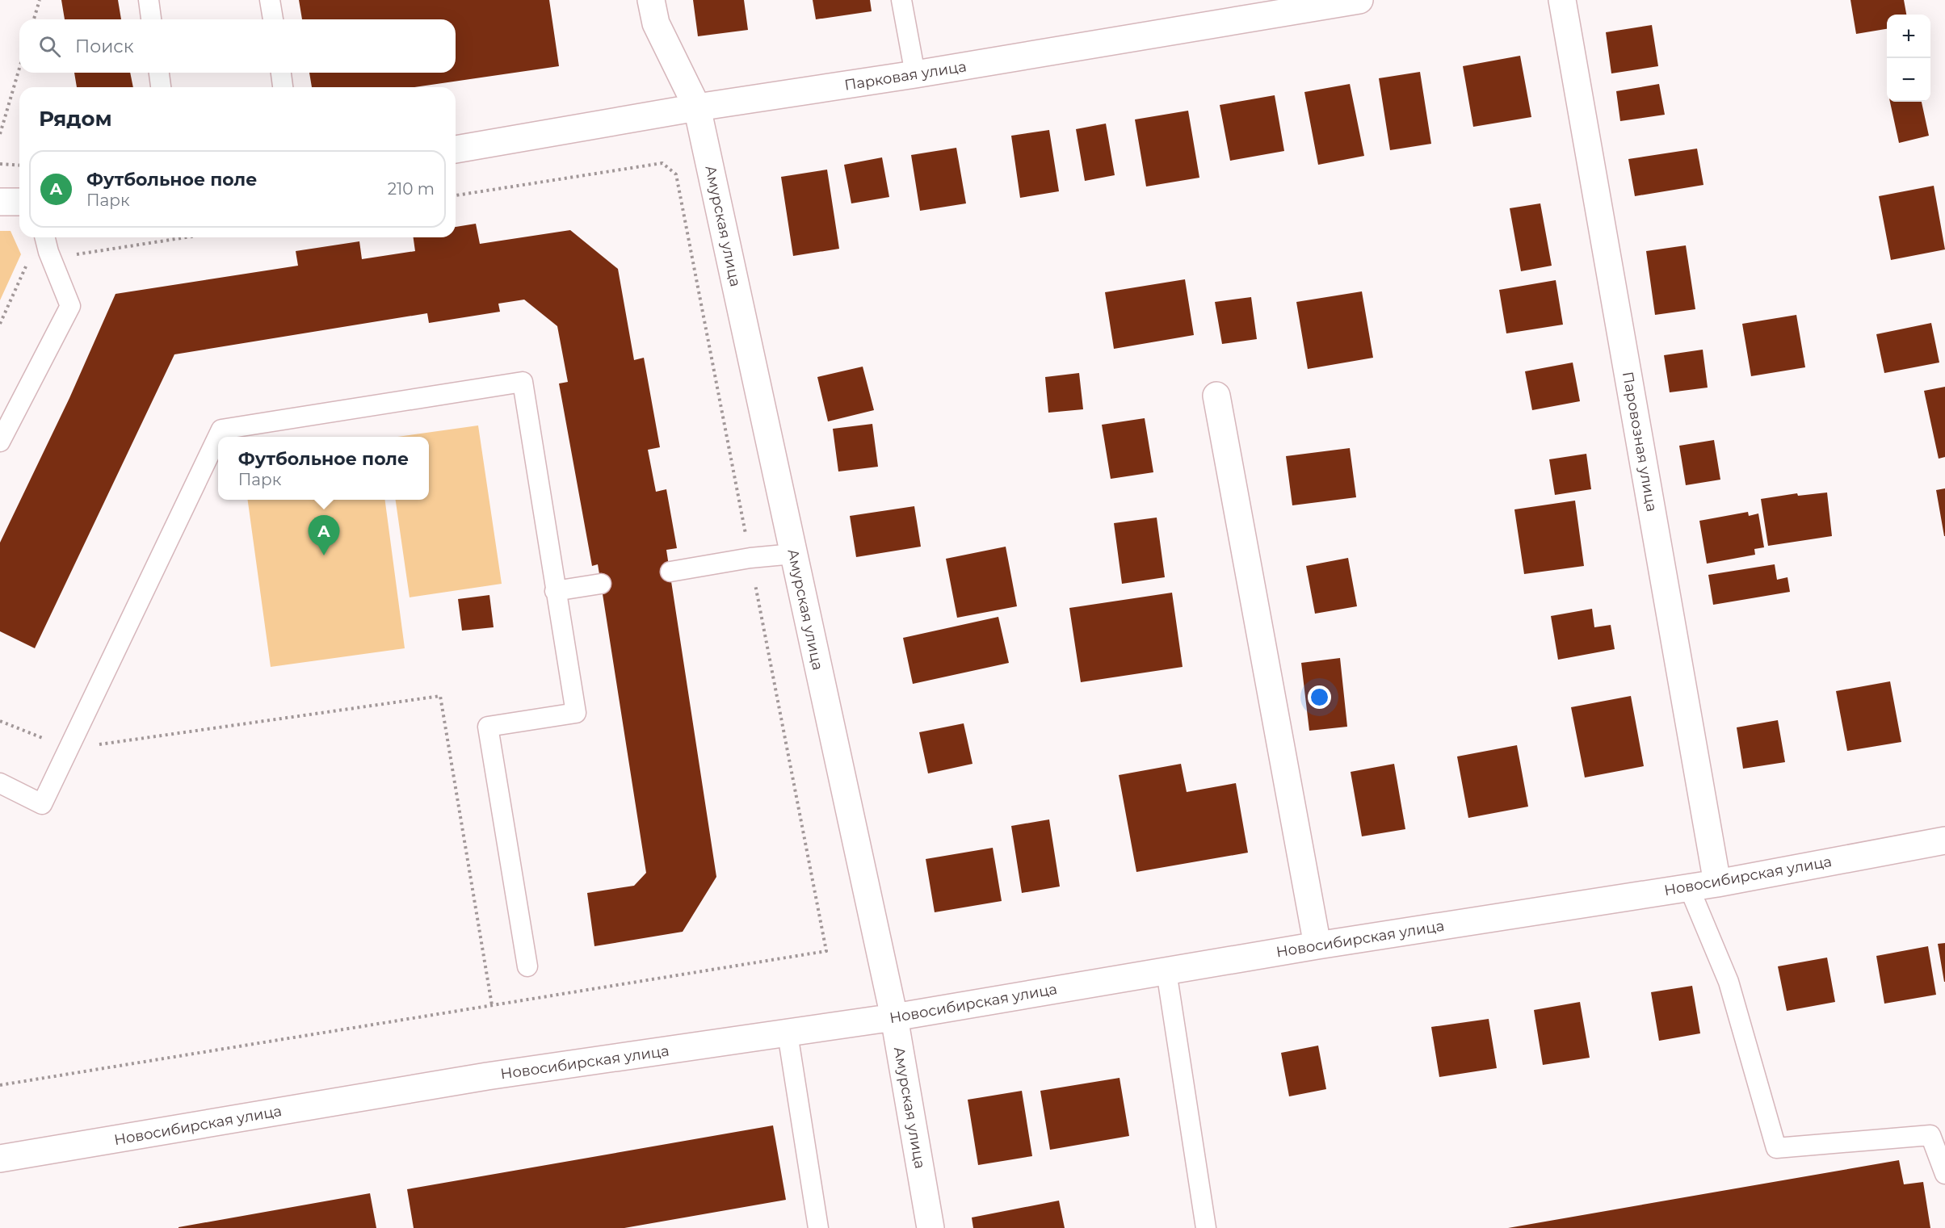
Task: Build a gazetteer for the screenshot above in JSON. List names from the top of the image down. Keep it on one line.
{"streets":{"street":["Парковая улица","Амурская улица","Паровозная улица","Новосибирская улица"]},"crossings":[["Парковая улица","Амурская улица"],["Амурская улица","Новосибирская улица"],["Паровозная улица","Новосибирская улица"]],"page":{"map_buttons":["+","−"],"search":"Поиск","heading":"Рядом","list":[{"mark":"A","name":"Футбольное поле","note":"Парк","value":"210 m"}],"popup":["Футбольное поле","Парк"],"pins":"A"}}
